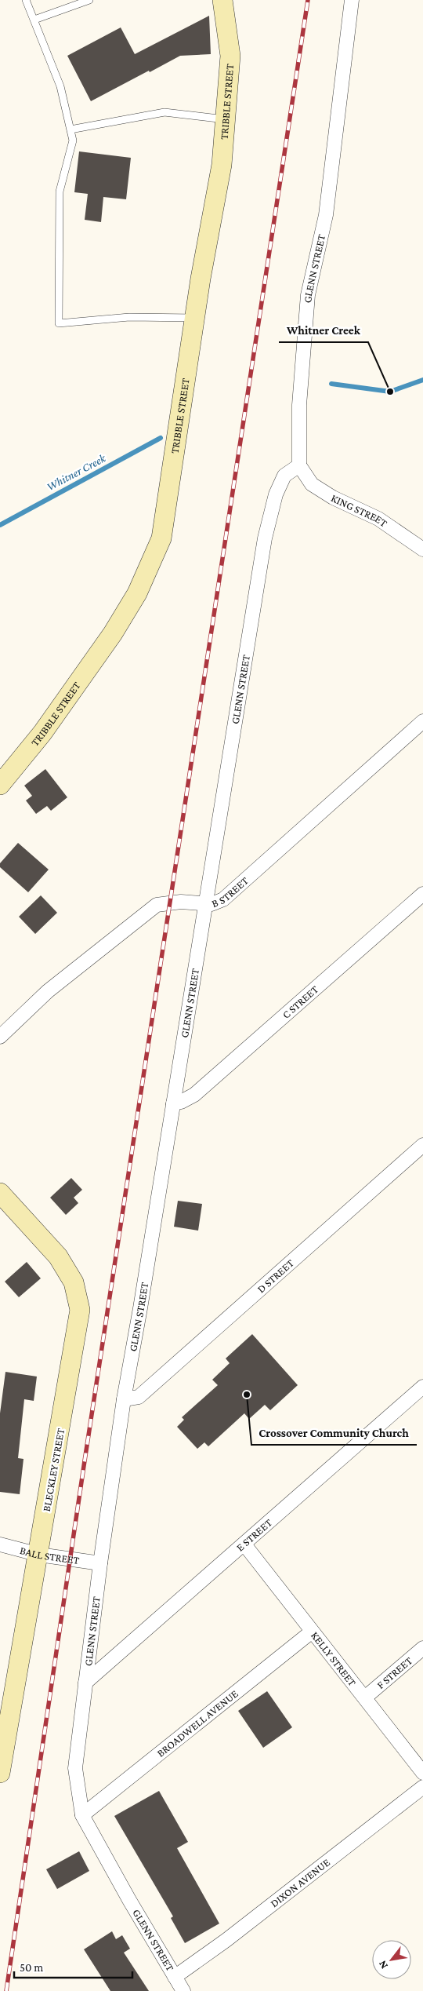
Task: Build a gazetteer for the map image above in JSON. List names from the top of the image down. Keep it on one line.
{"streets":{"street":["TRIBBLE STREET","GLENN STREET","KING STREET","B STREET","C STREET","D STREET","BLECKLEY STREET","E STREET","BALL STREET","KELLY STREET","F STREET","BROADWELL AVENUE","DIXON AVENUE"]},"crossings":[["GLENN STREET","KING STREET"],["GLENN STREET","B STREET"],["GLENN STREET","C STREET"],["GLENN STREET","D STREET"],["GLENN STREET","E STREET"],["GLENN STREET","BALL STREET"],["GLENN STREET","BROADWELL AVENUE"],["GLENN STREET","DIXON AVENUE"],["BLECKLEY STREET","BALL STREET"],["E STREET","KELLY STREET"],["KELLY STREET","F STREET"],["KELLY STREET","BROADWELL AVENUE"]],"water":["Whitner Creek"],"places":["Whitner Creek","Crossover Community Church"],"scale_bar":"50 m","north":"bottom left"}
